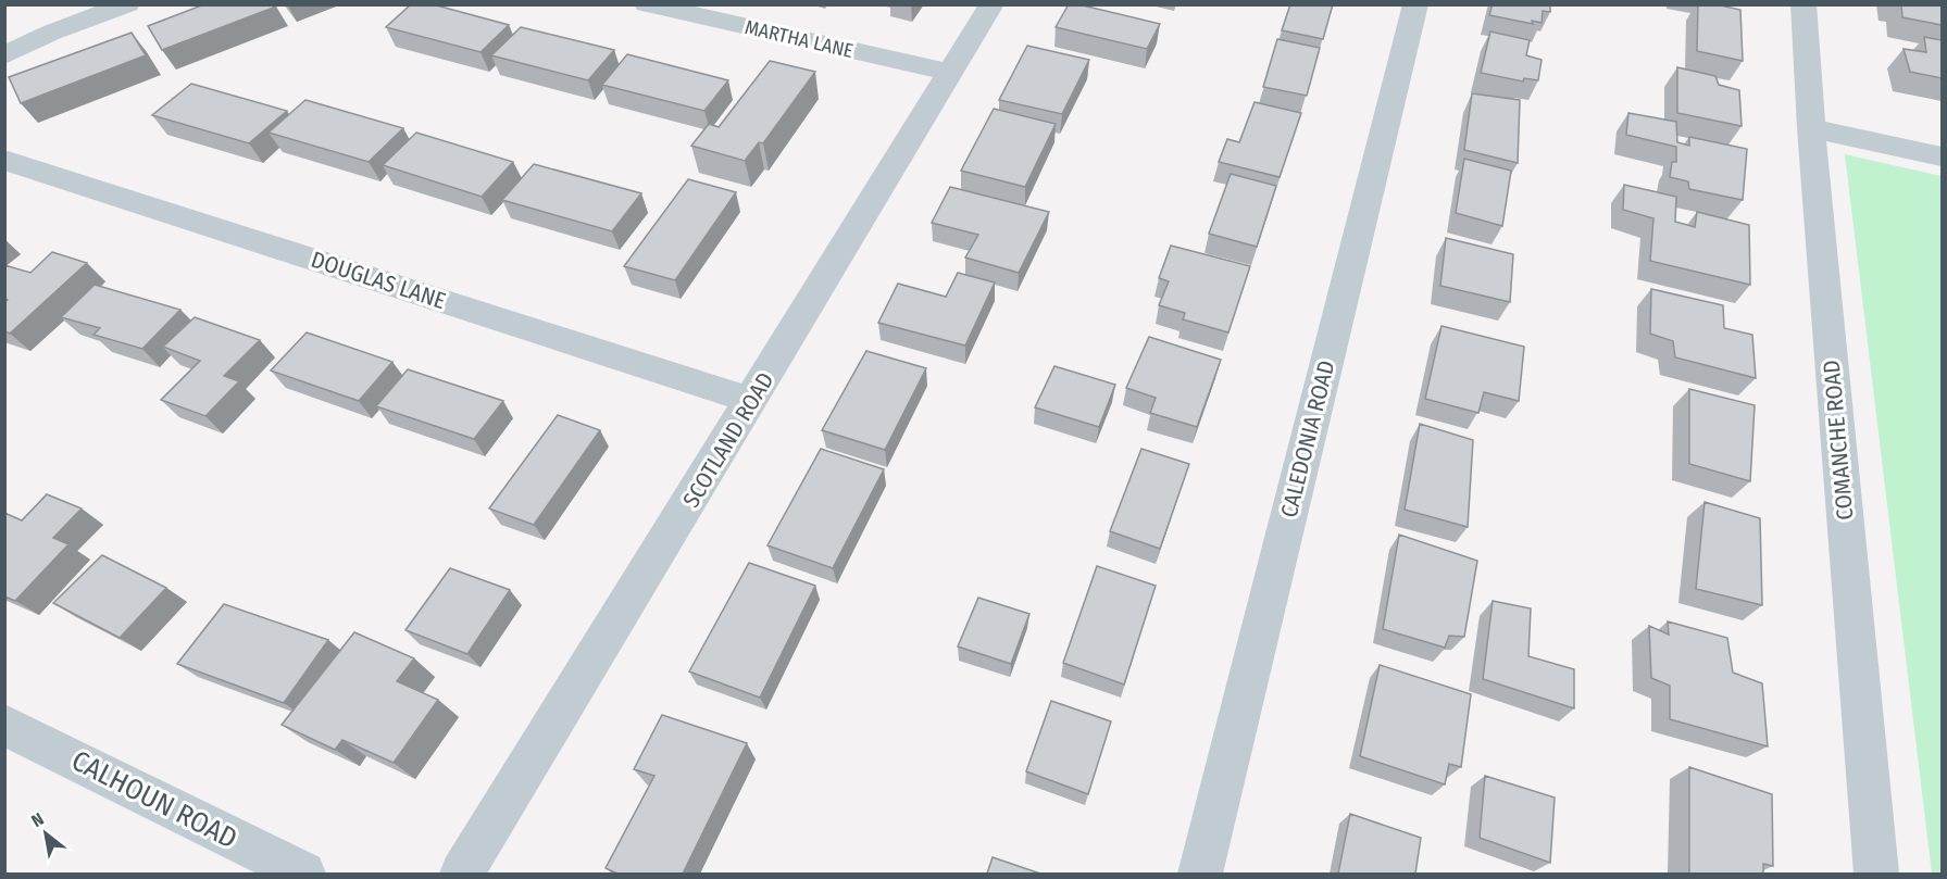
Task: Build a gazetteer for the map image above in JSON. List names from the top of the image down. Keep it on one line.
{"streets":{"street":["MARTHA LANE","DOUGLAS LANE","CALEDONIA ROAD","SCOTLAND ROAD","COMANCHE ROAD","CALHOUN ROAD"]},"crossings":[["MARTHA LANE","SCOTLAND ROAD"],["DOUGLAS LANE","SCOTLAND ROAD"]],"north":"top left"}
